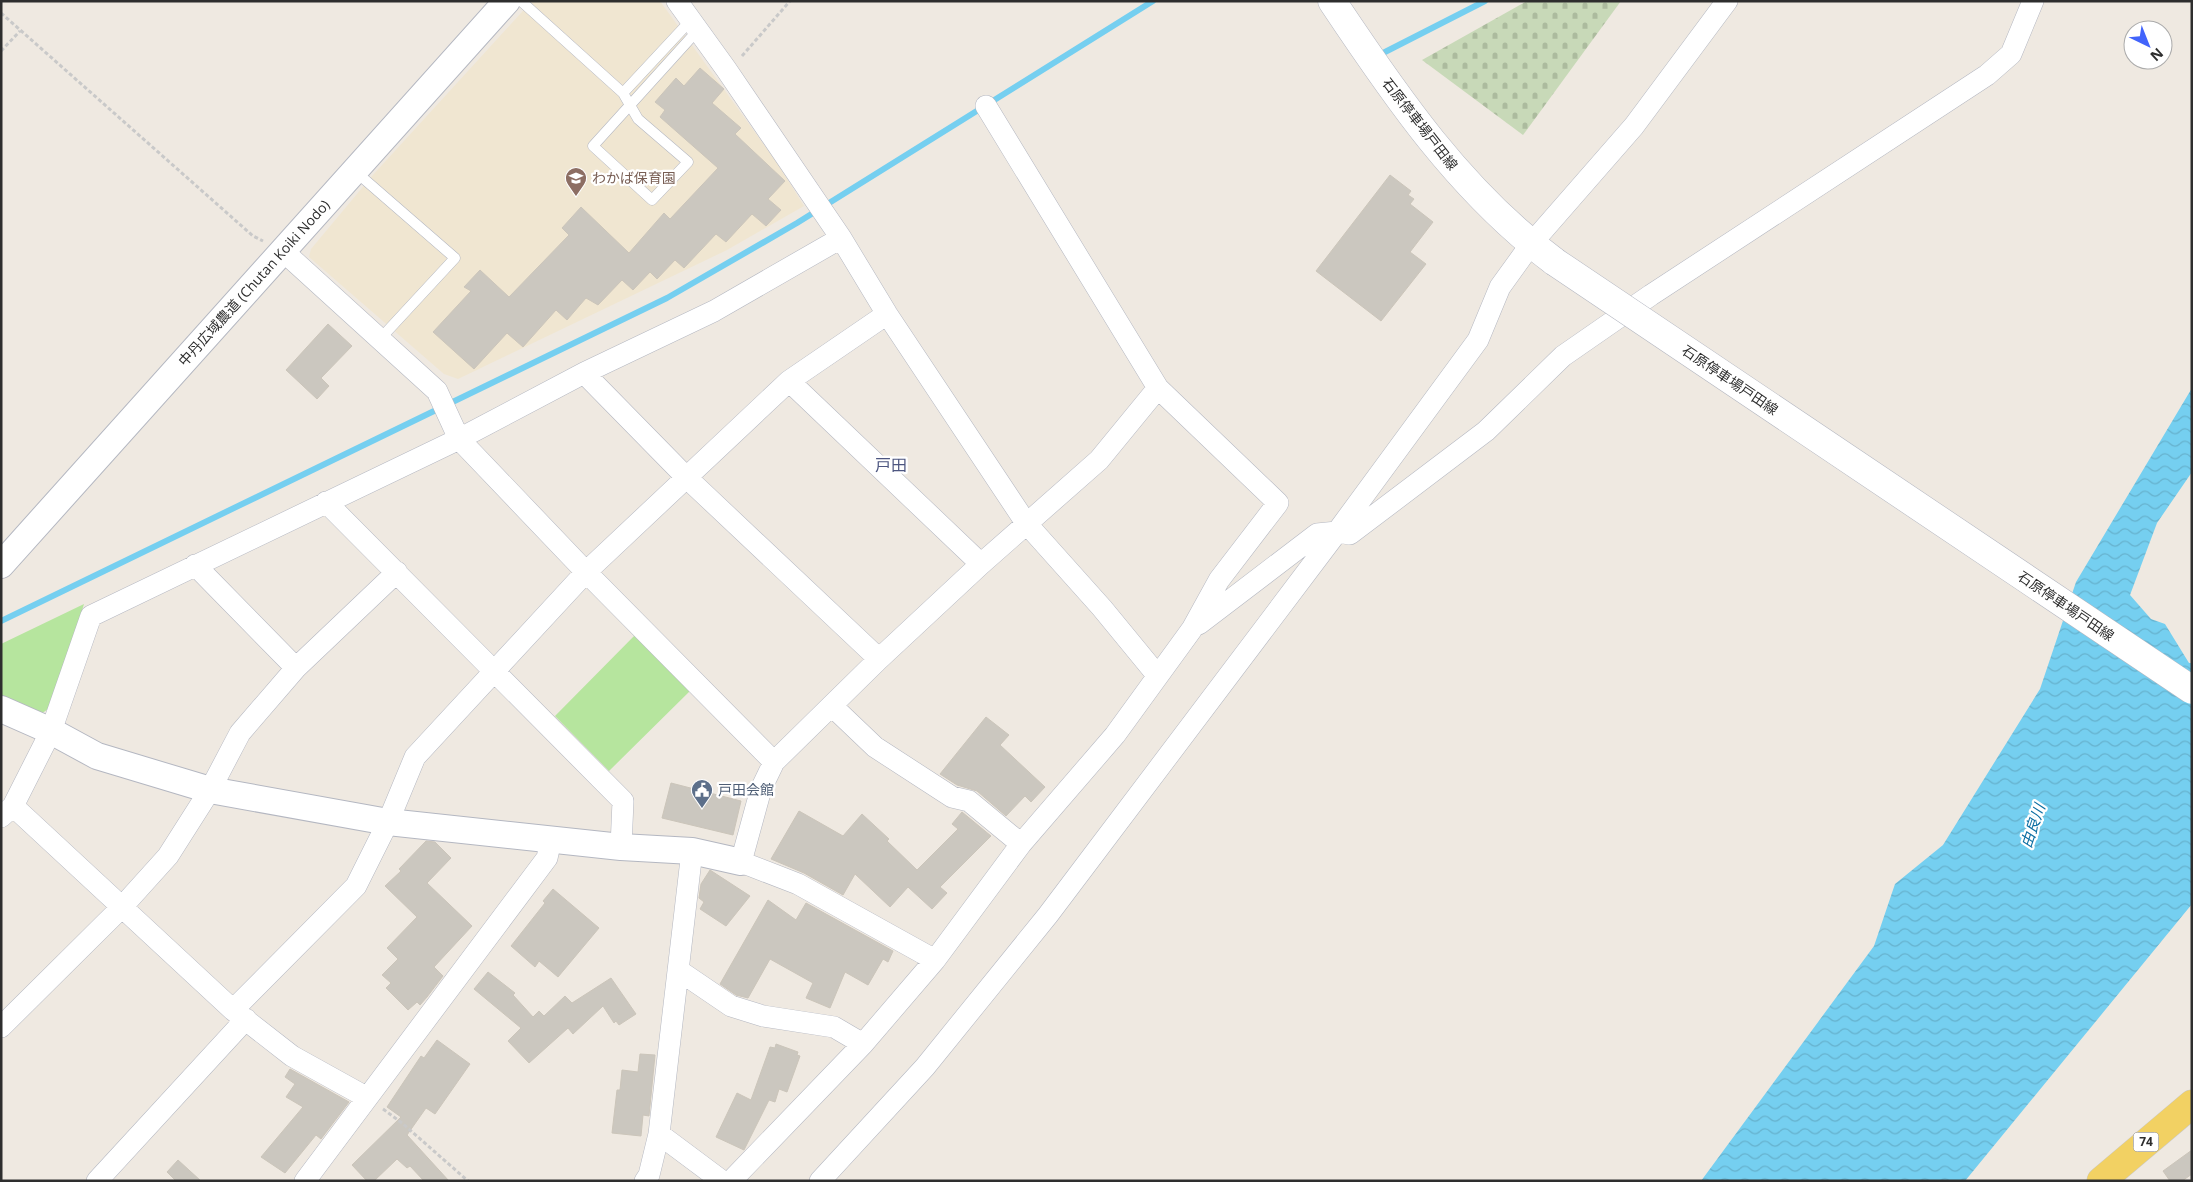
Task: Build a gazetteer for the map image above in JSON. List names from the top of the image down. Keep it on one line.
{"streets":{"main road":["石原停車場戸田線","74"],"street":["中丹広域農道 (Chutan Koiki Nodo)"]},"districts":["戸田"],"water":["由良川"],"places":{"school or university":["わかば保育園"],"public building":["戸田会館"]},"north":"bottom right"}
